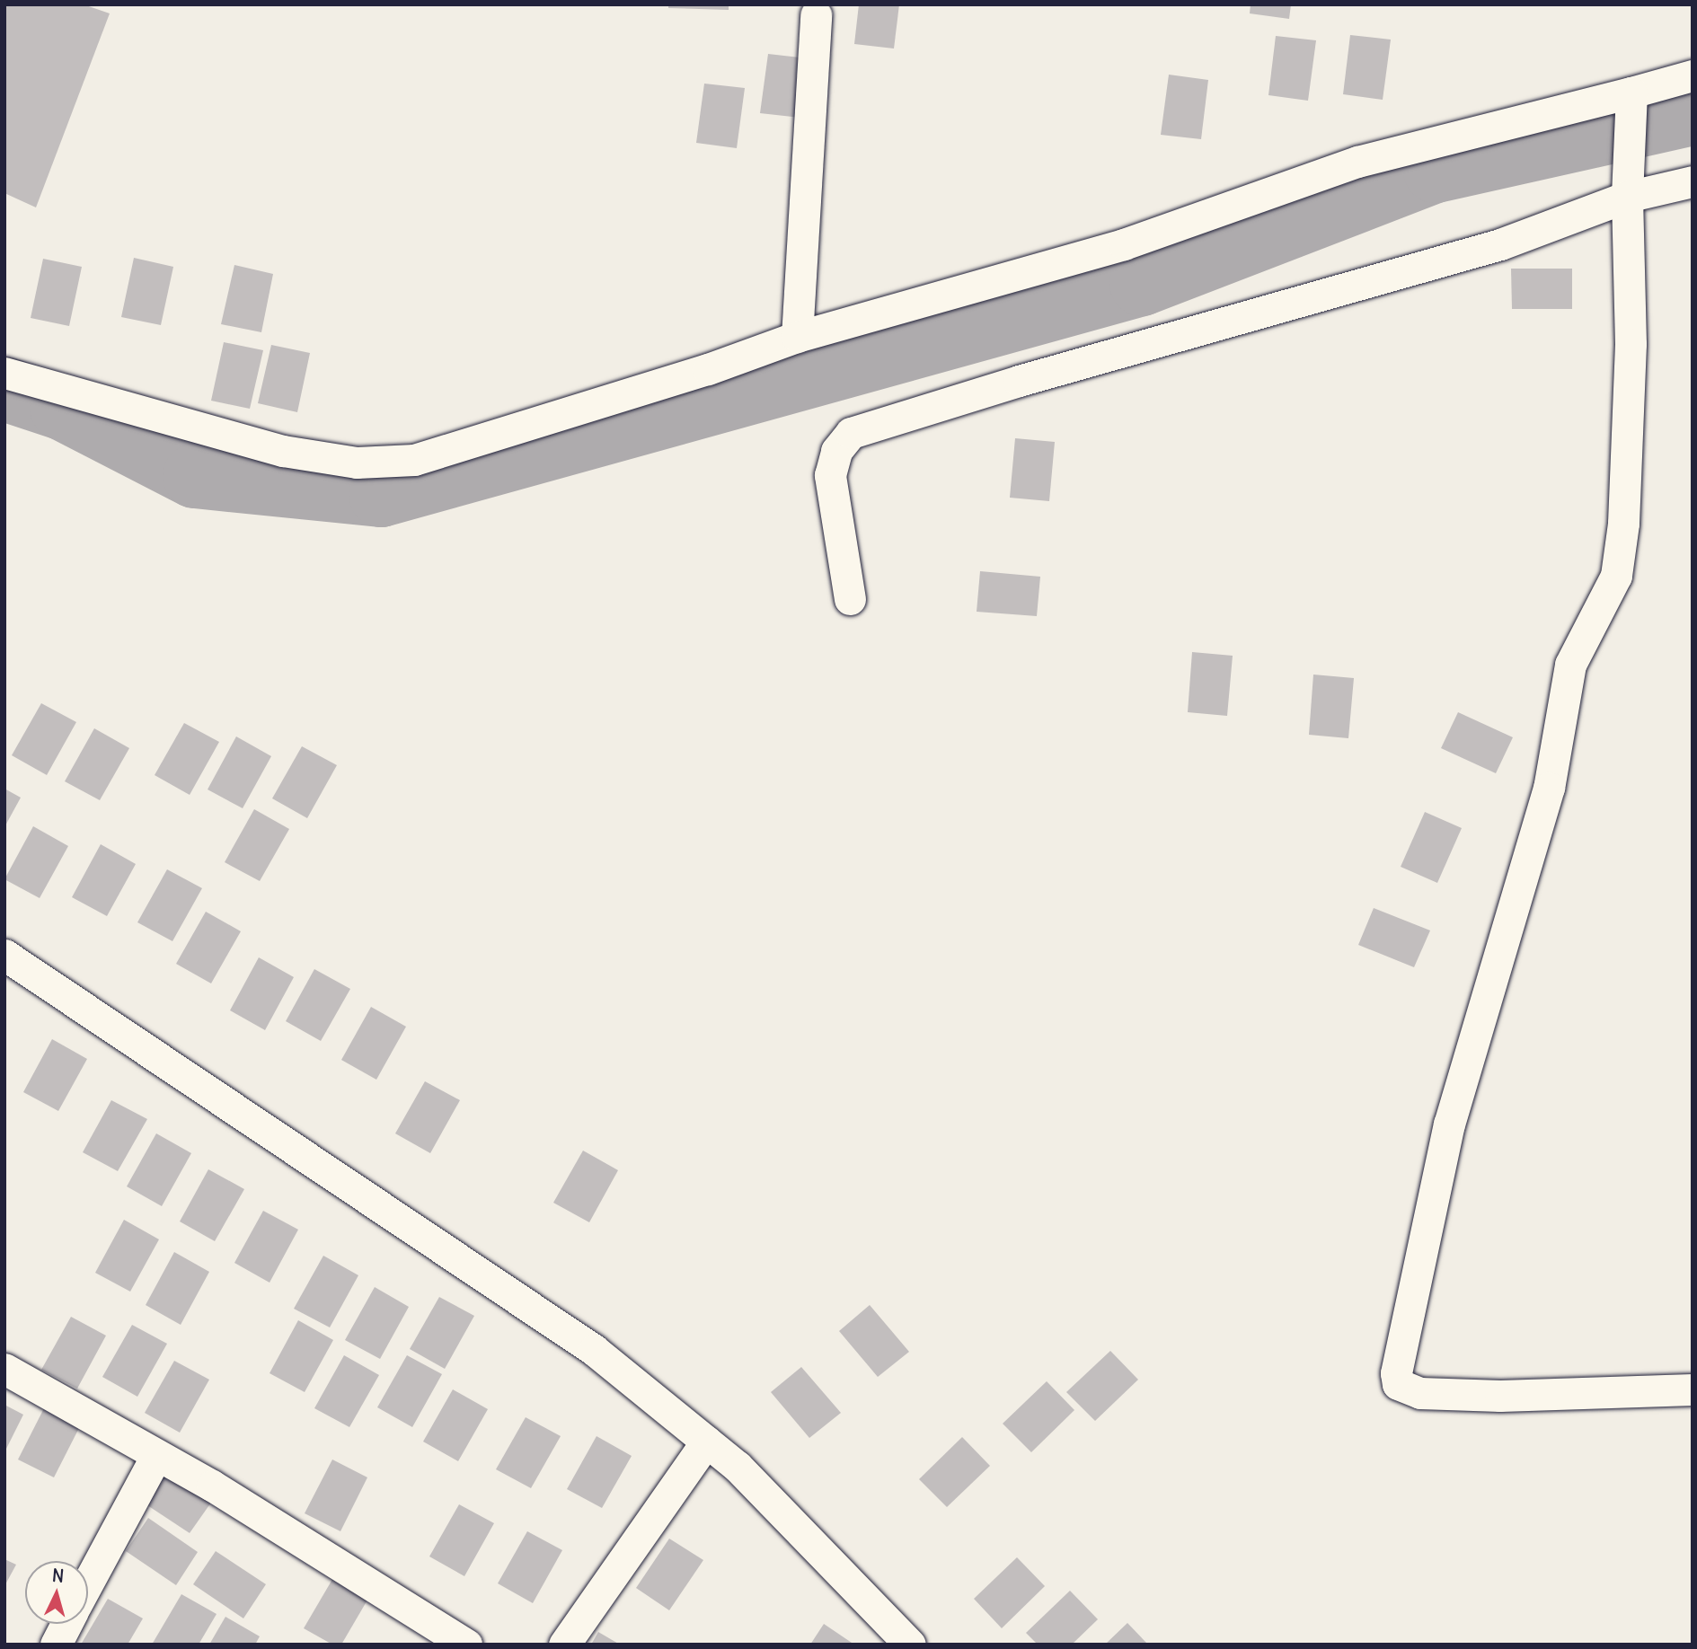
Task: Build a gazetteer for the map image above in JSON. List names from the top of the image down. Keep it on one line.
{"north":"top"}
